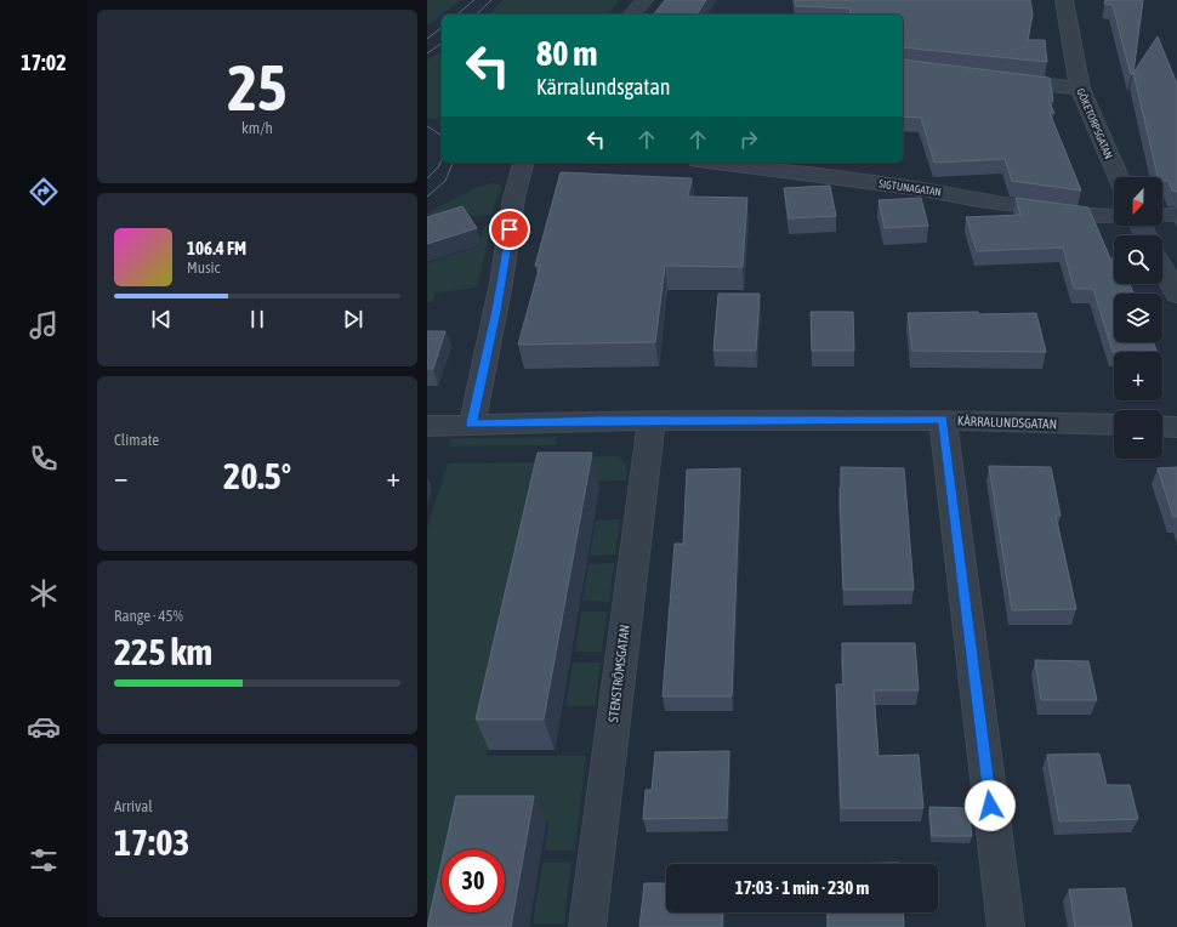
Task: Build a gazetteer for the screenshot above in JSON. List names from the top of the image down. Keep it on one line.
{"streets":{"street":["GÖKETORPSGATAN","SIGTUNAGATAN","KÄRRALUNDSGATAN","STENSTRÖMSGATAN"]},"crossings":[["KÄRRALUNDSGATAN","STENSTRÖMSGATAN"]],"north":"bottom","page":{"tabs":"17:02","tile":[["25","km/h"],"Climate",["Range · 45%","225 km"],["Arrival","17:03"]],"turn":["80 m","Kärralundsgatan"],"map_buttons":["+","−"],"song":["106.4 FM","Music"],"heat":["−","20.5°","+"],"limit":"30","trip":"17:03 · 1 min · 230 m"}}
